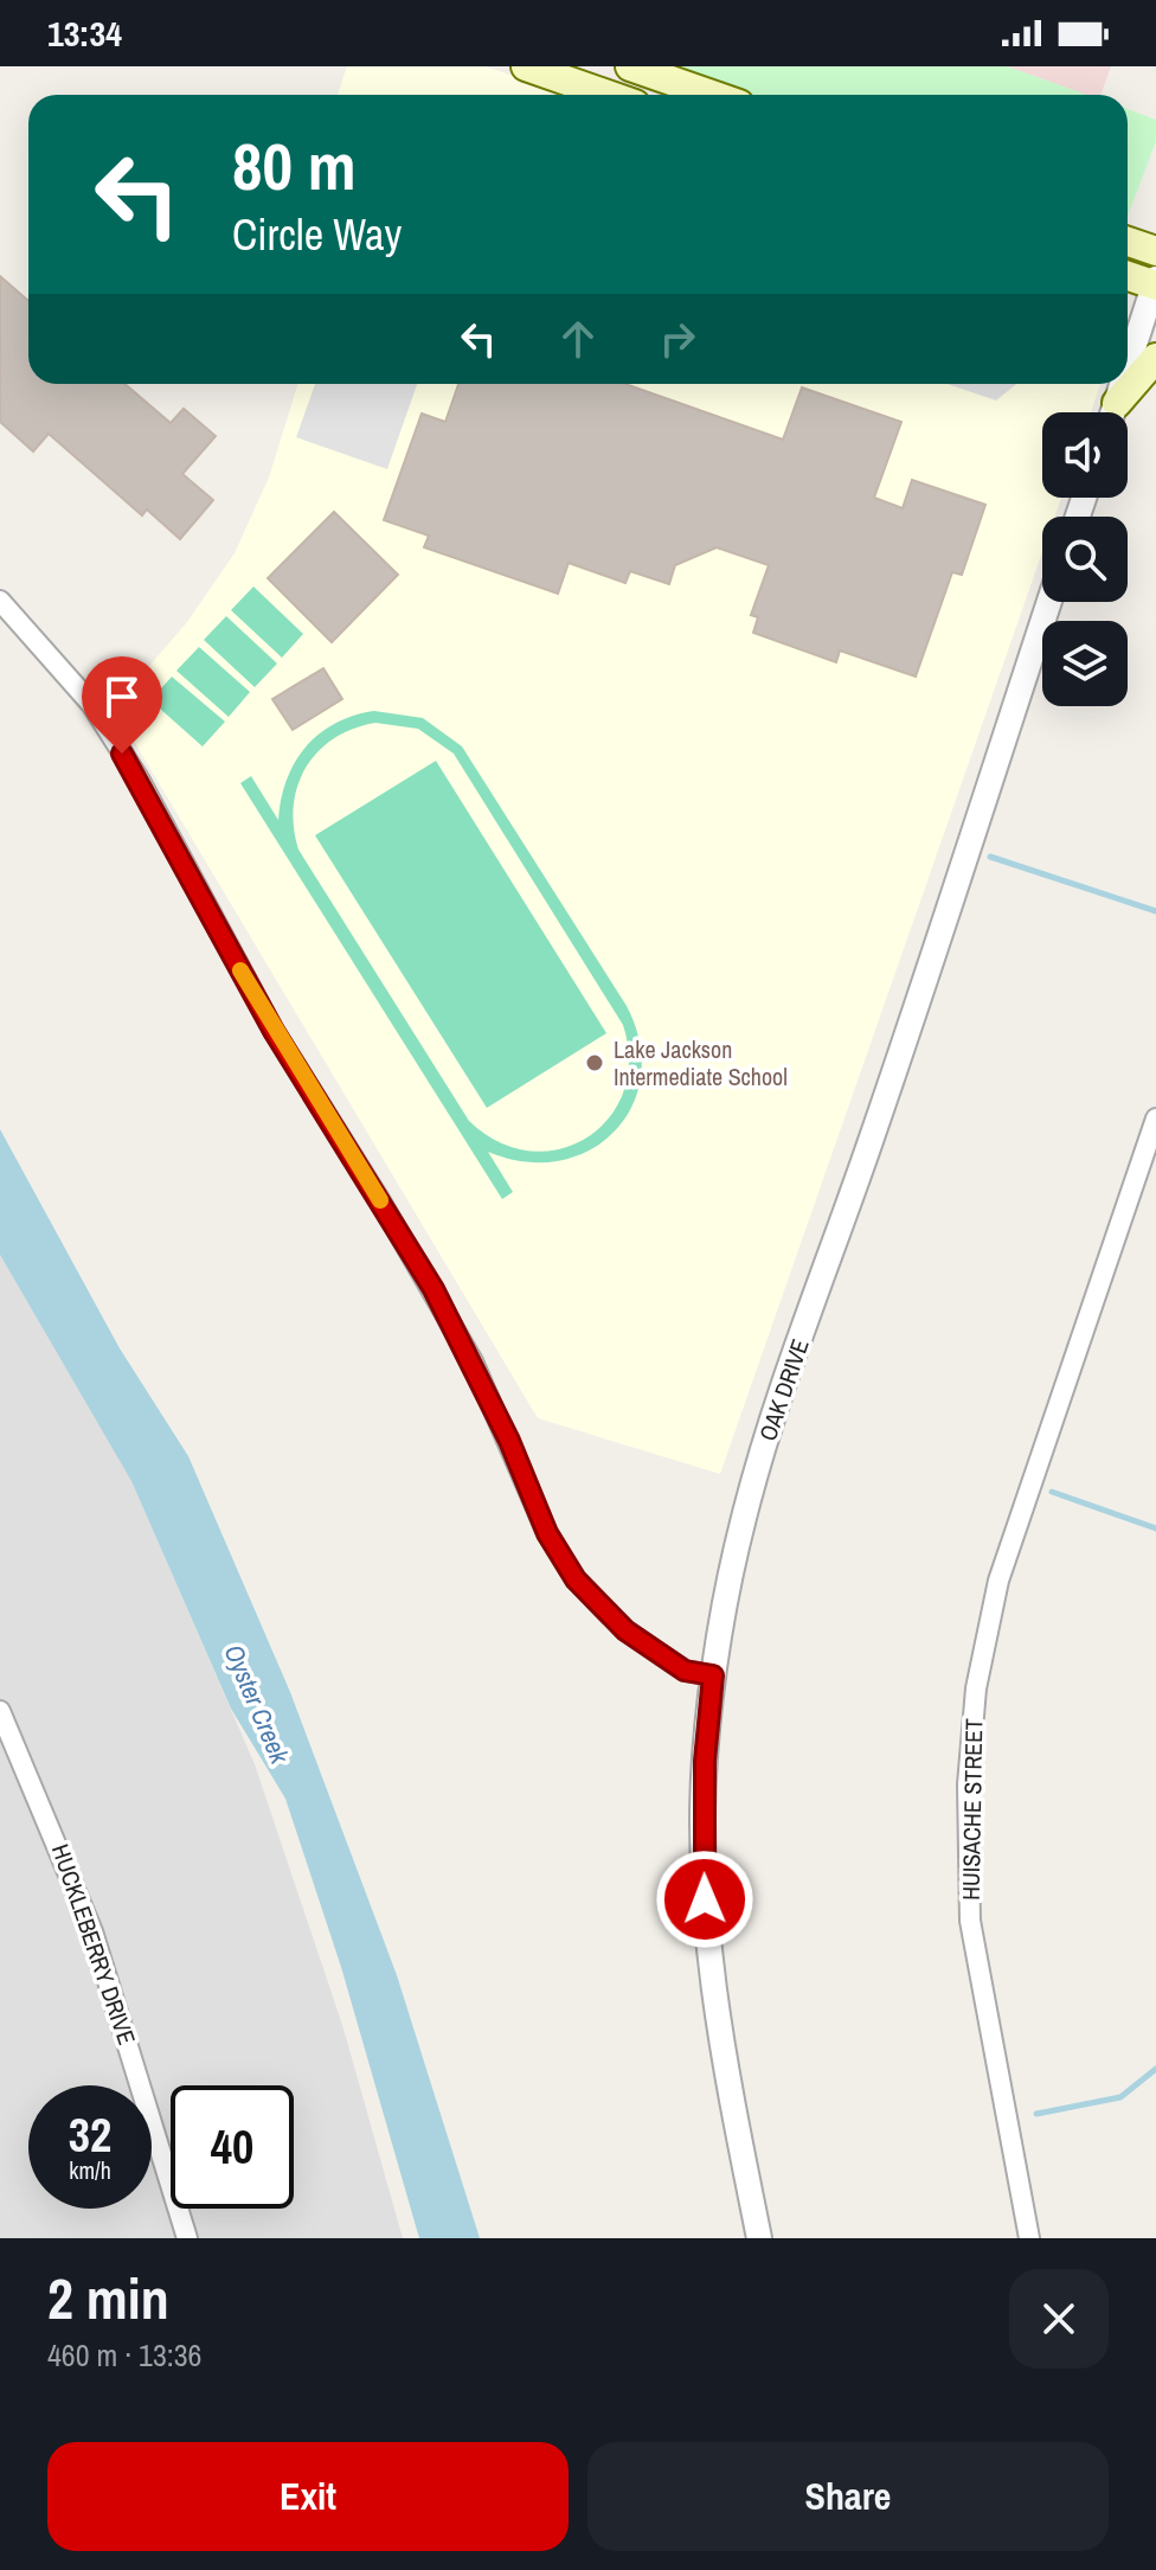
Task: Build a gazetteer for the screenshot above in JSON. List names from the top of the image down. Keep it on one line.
{"streets":{"street":["OAK DRIVE","HUISACHE STREET","HUCKLEBERRY DRIVE"]},"water":["Oyster Creek"],"places":["Lake Jackson Intermediate School"],"page":{"status":"13:34","turn":["80 m","Circle Way"],"speed":"32 km/h","limit":"40","heading":["2 min","460 m · 13:36"],"buttons":["Exit","Share"]}}
